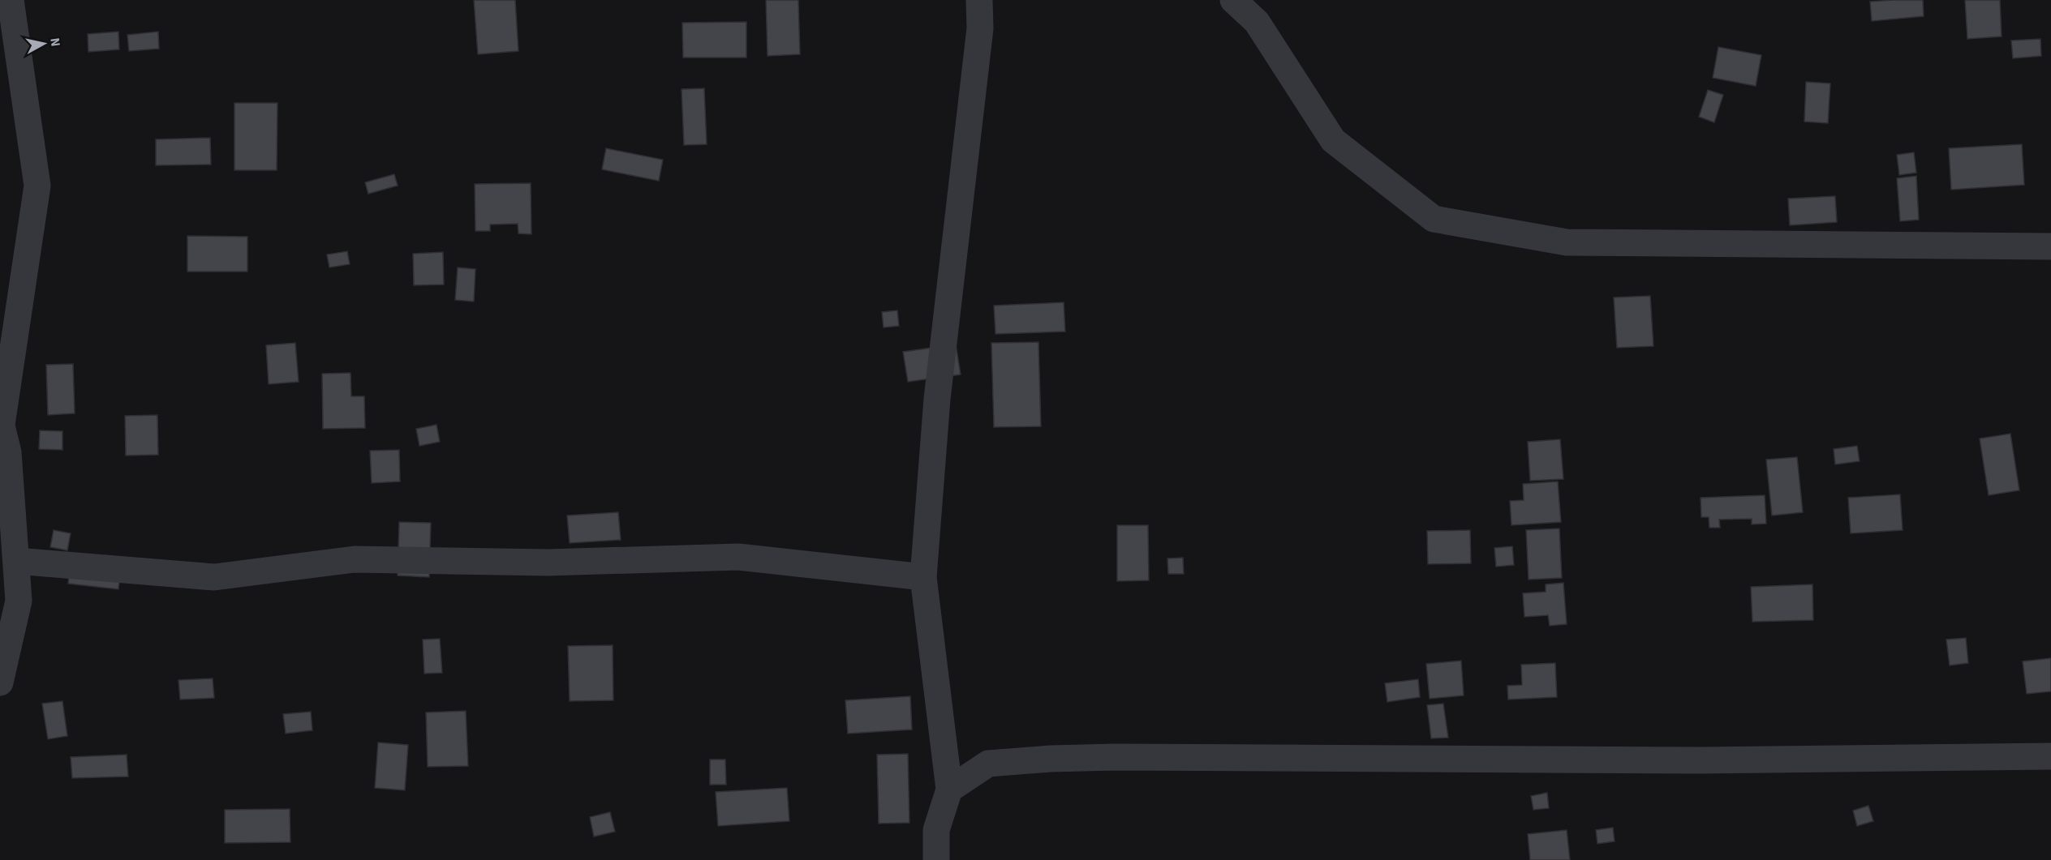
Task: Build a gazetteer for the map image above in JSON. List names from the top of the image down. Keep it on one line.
{"north":"right"}
